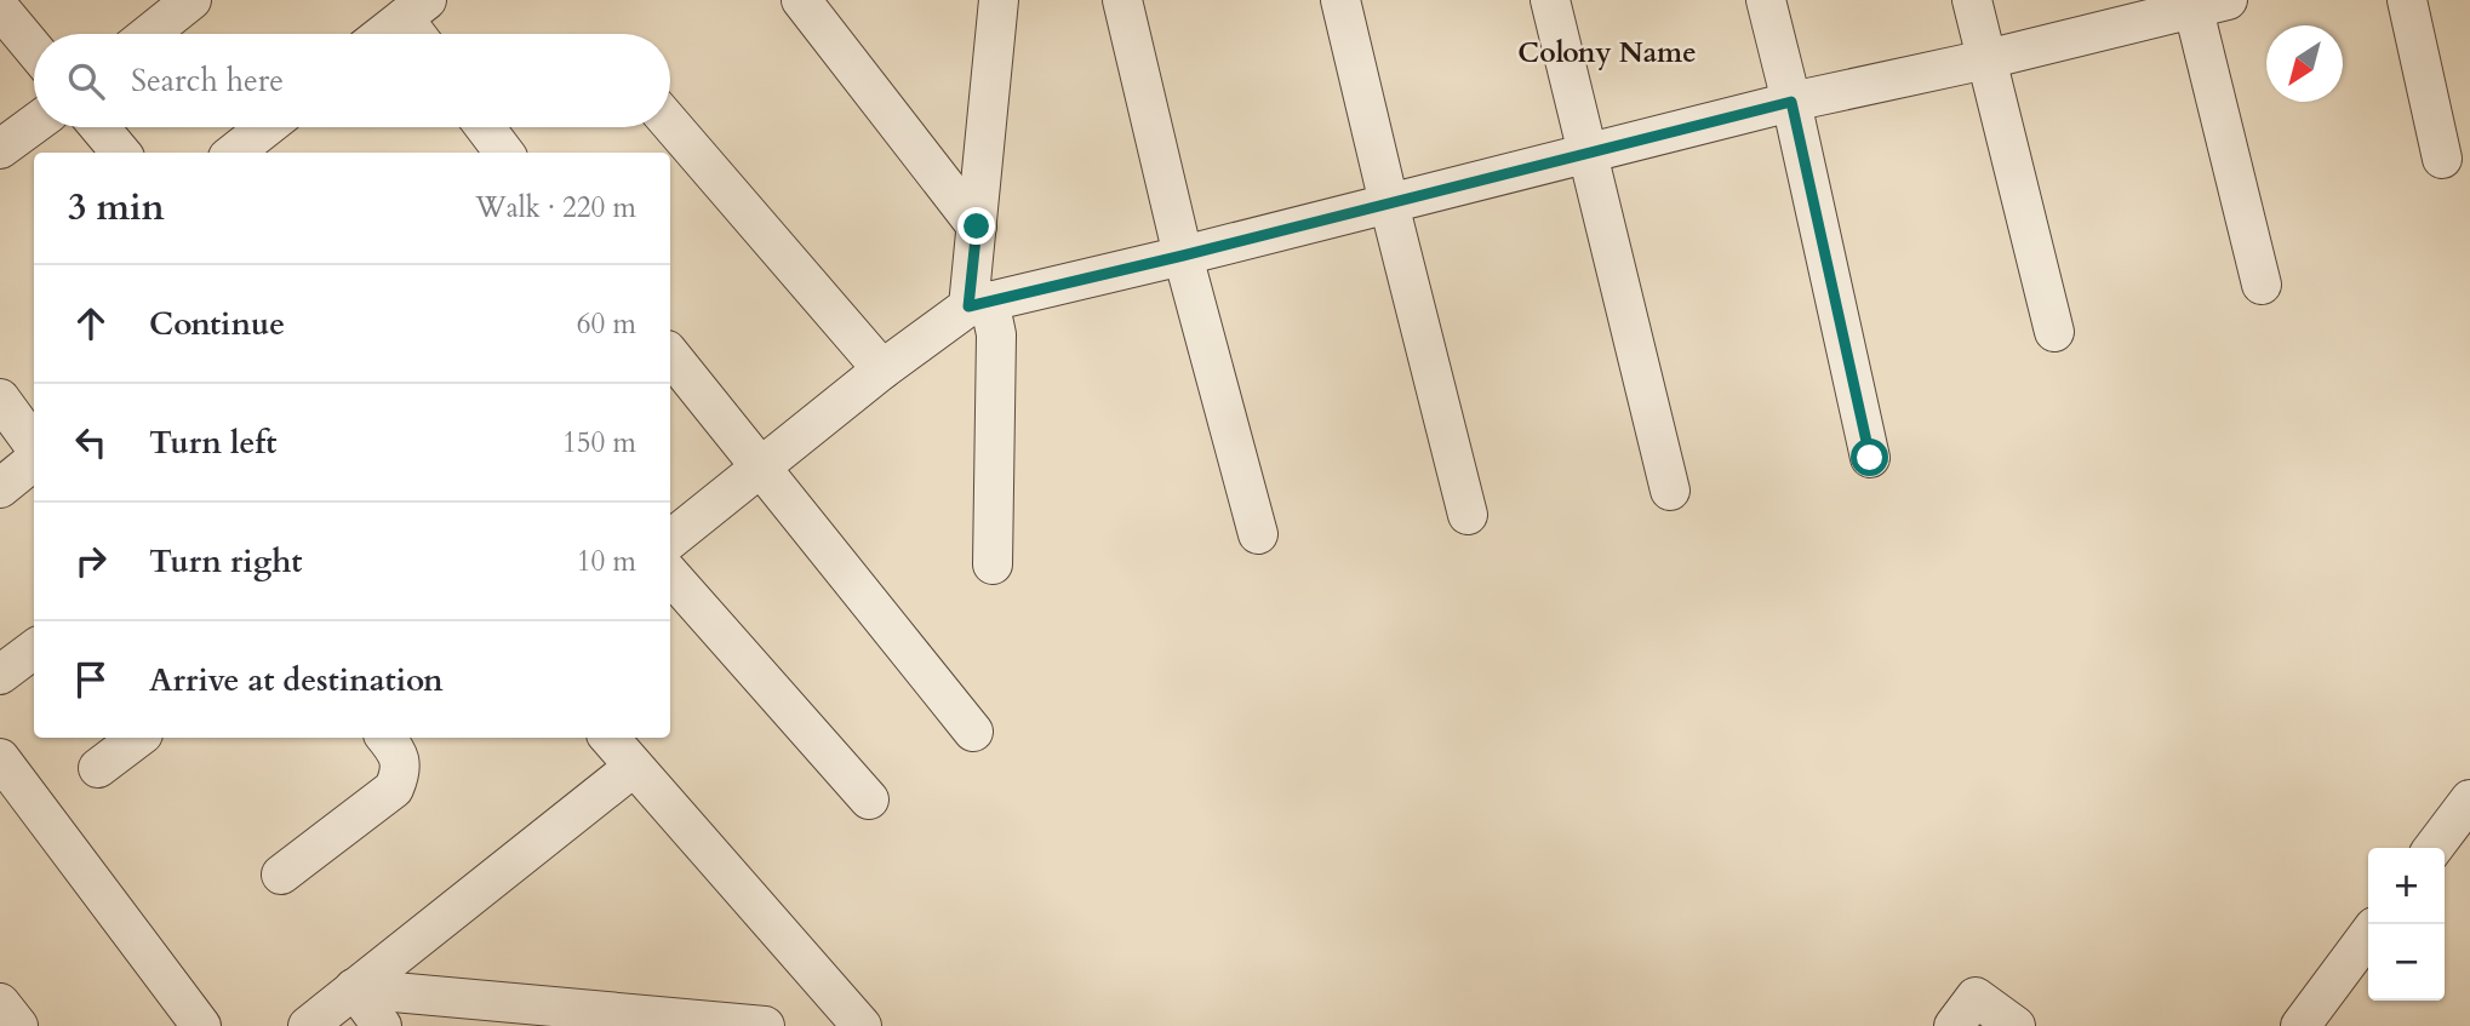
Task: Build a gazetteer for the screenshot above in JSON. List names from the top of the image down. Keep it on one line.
{"districts":["Colony Name"],"north":"bottom left","page":{"search":"Search here","heading":["3 min","Walk · 220 m"],"list":[["Continue","60 m"],["Turn left","150 m"],["Turn right","10 m"],"Arrive at destination"],"map_buttons":["+","−"]}}
